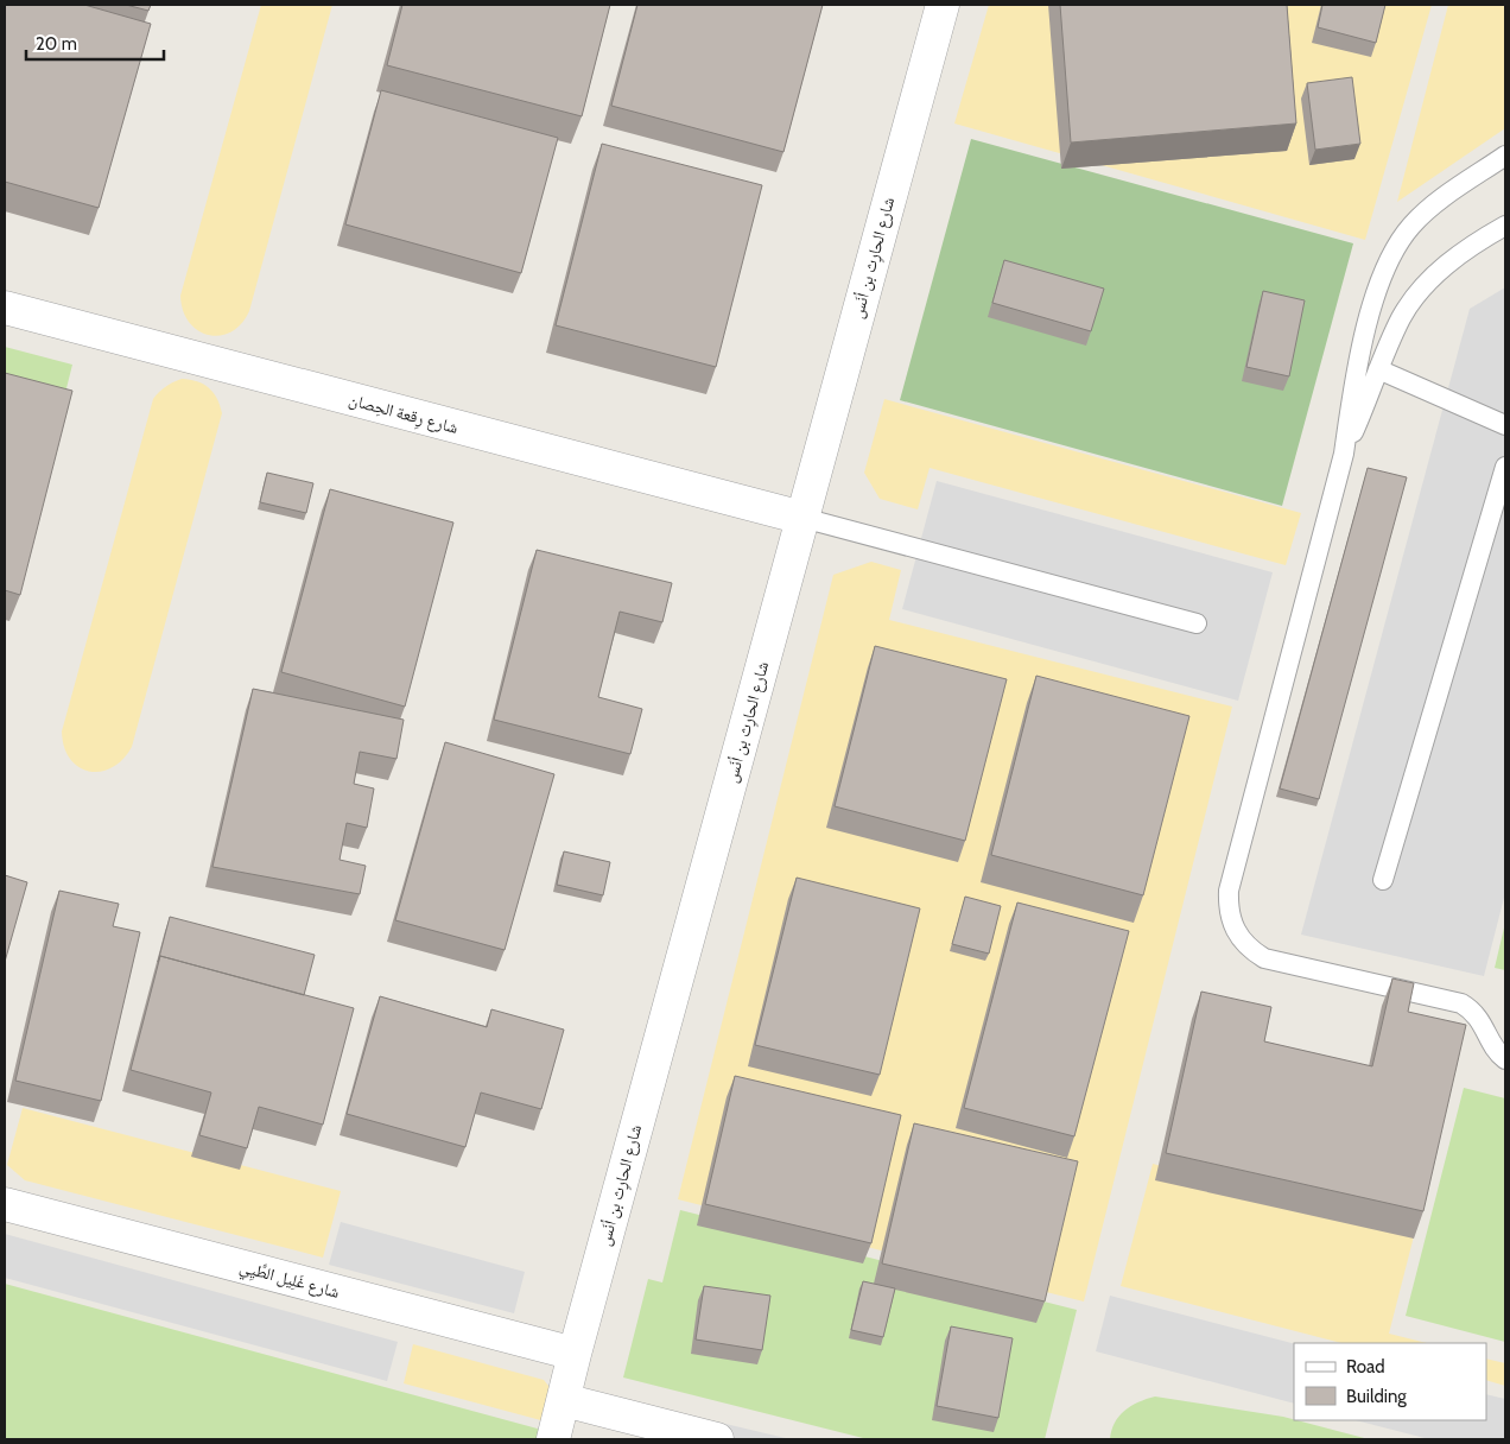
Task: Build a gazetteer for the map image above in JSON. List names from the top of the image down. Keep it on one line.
{"streets":{"street":["شارع الحارِث بن أنَس","شارع رِقعة الحِصان","شارع غَلِيل الطَّيِي"]},"crossings":[["شارع الحارِث بن أنَس","شارع رِقعة الحِصان"],["شارع الحارِث بن أنَس","شارع غَلِيل الطَّيِي"]],"legend":["Road","Building"],"scale_bar":"20 m"}
